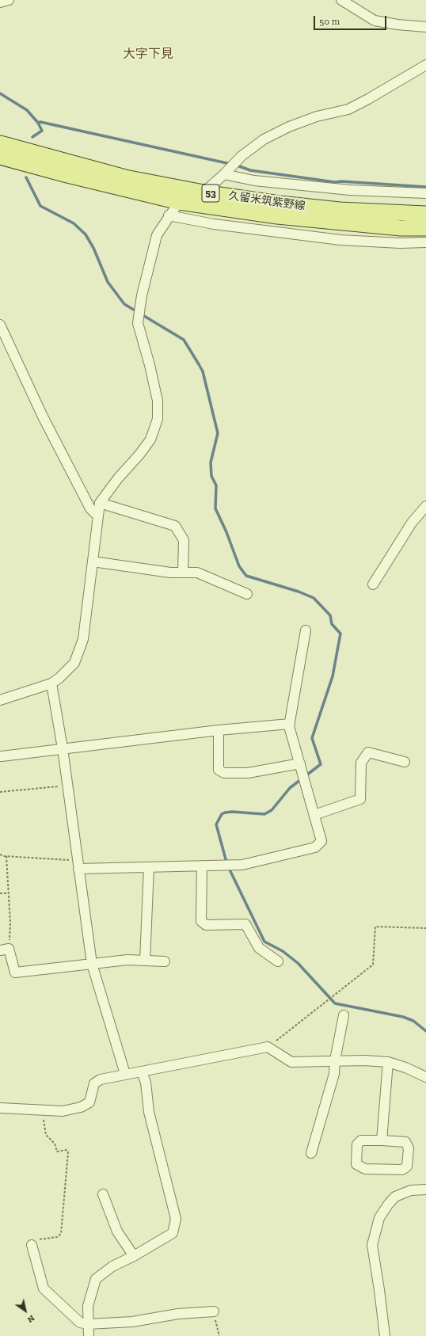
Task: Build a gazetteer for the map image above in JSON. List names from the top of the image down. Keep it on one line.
{"streets":{"main road":["53","久留米筑紫野線"]},"districts":["大字下見"],"scale_bar":"50 m","north":"bottom right"}
